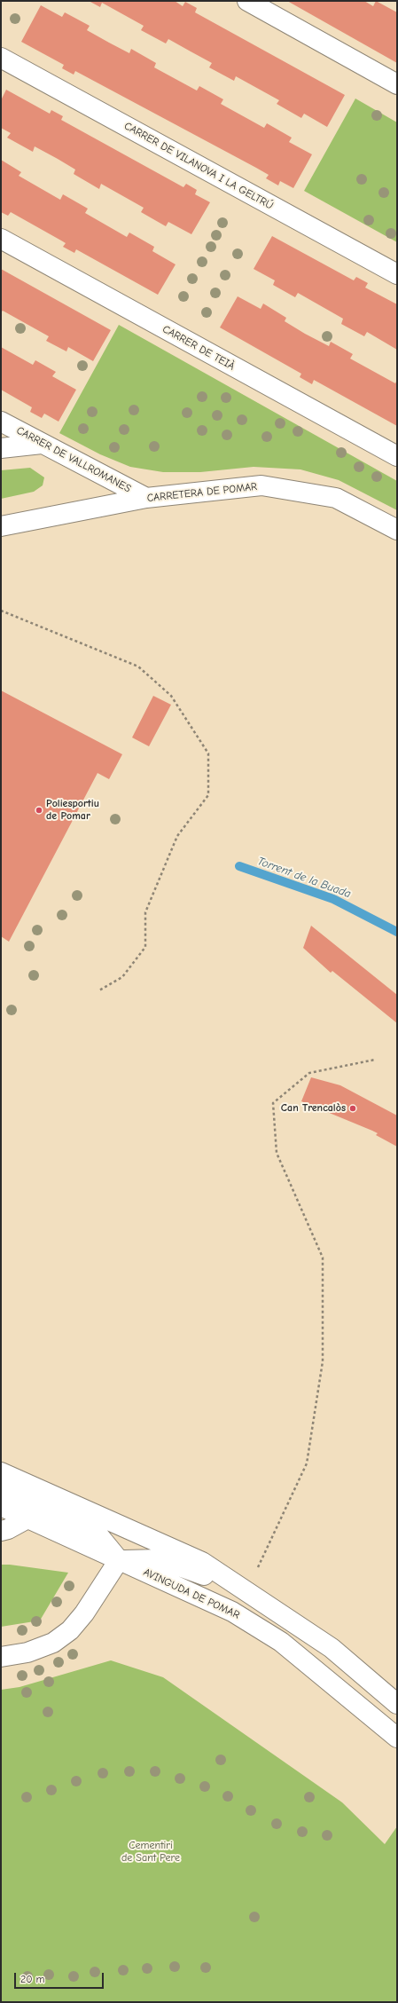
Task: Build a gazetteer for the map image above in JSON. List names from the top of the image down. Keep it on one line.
{"streets":{"street":["CARRER DE VILANOVA I LA GELTRÚ","CARRER DE TEIÀ","CARRER DE VALLROMANES","CARRETERA DE POMAR","AVINGUDA DE POMAR"]},"crossings":[["CARRER DE VALLROMANES","CARRETERA DE POMAR"]],"water":["Torrent de la Buada"],"parks":["Cementiri de Sant Pere"],"places":["Poliesportiu de Pomar","Can Trencalòs"],"scale_bar":"20 m"}
